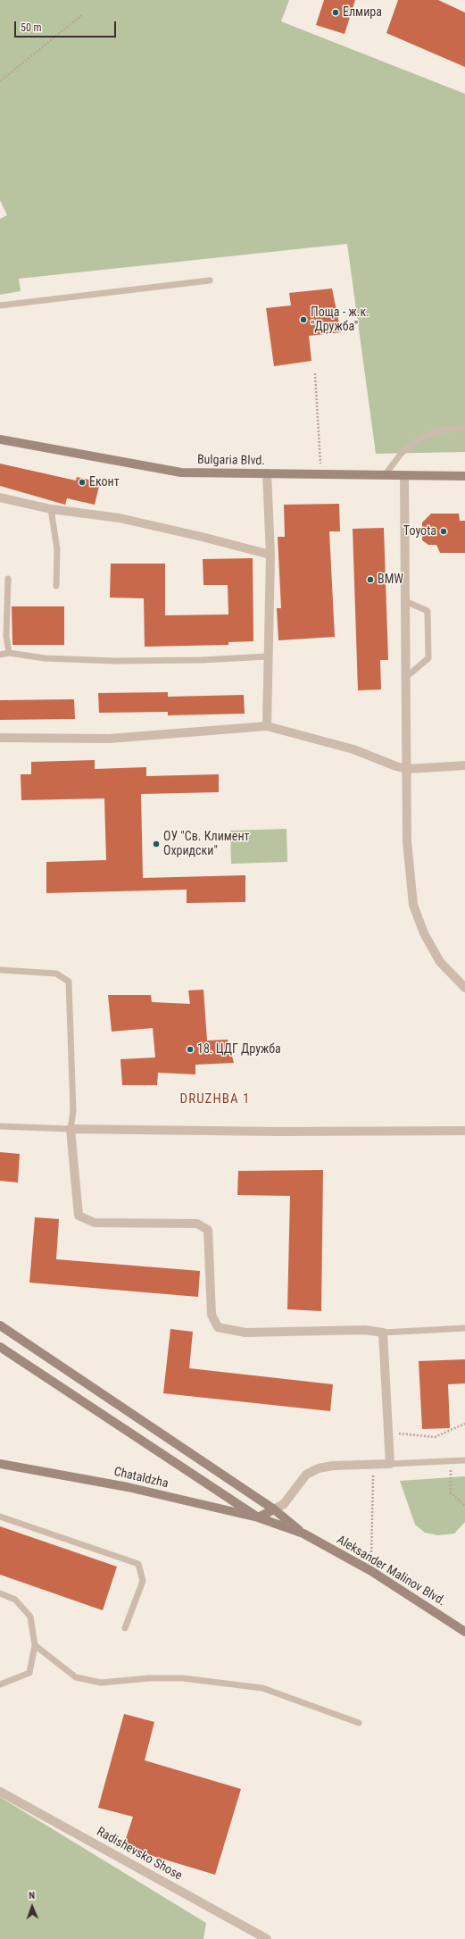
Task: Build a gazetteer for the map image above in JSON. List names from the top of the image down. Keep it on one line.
{"streets":{"street":["Bulgaria Blvd.","Chataldzha","Aleksander Malinov Blvd.","Radishevsko Shose"]},"districts":["DRUZHBA 1"],"places":["Елмира","Поща - ж.к. \"Дружба\"","Еконт","Toyota","BMW","ОУ \"Св. Климент Охридски\"","18. ЦДГ Дружба"],"scale_bar":"50 m","north":"top"}
